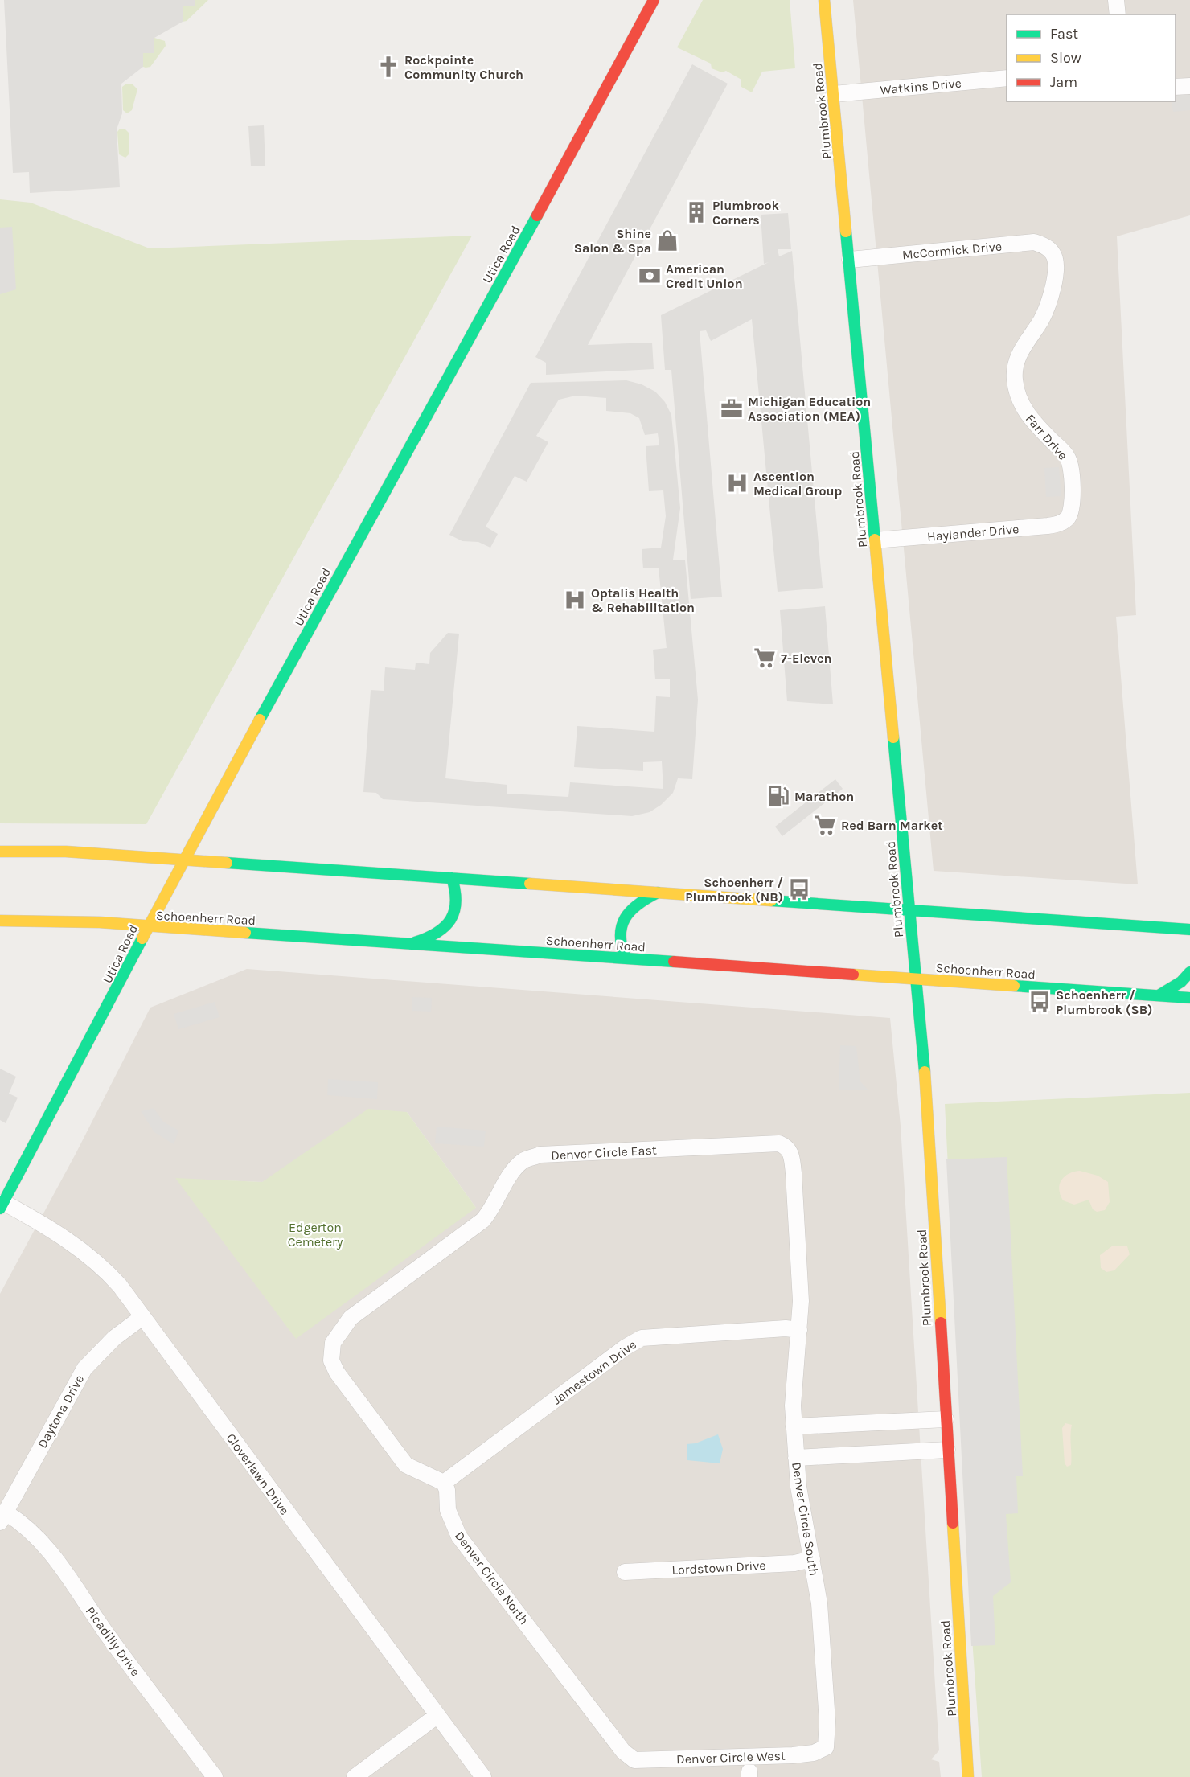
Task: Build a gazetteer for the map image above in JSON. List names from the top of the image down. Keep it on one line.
{"streets":{"street":["Watkins Drive","Plumbrook Road","McCormick Drive","Utica Road","Farr Drive","Haylander Drive","Schoenherr Road","Denver Circle East","Jamestown Drive","Daytona Drive","Cloverlawn Drive","Denver Circle South","Lordstown Drive","Denver Circle North","Picadilly Drive","Denver Circle West"]},"crossings":[["Watkins Drive","Plumbrook Road"],["Plumbrook Road","McCormick Drive"],["Plumbrook Road","Haylander Drive"],["Plumbrook Road","Schoenherr Road"],["McCormick Drive","Farr Drive"],["Utica Road","Schoenherr Road"],["Utica Road","Cloverlawn Drive"],["Farr Drive","Haylander Drive"],["Denver Circle East","Jamestown Drive"],["Denver Circle East","Denver Circle South"],["Denver Circle East","Denver Circle North"],["Jamestown Drive","Denver Circle South"],["Jamestown Drive","Denver Circle North"],["Daytona Drive","Cloverlawn Drive"],["Daytona Drive","Picadilly Drive"],["Denver Circle South","Lordstown Drive"],["Denver Circle South","Denver Circle West"],["Denver Circle North","Denver Circle West"]],"parks":["Edgerton Cemetery"],"places":{"church":["Rockpointe Community Church"],"building":["Plumbrook Corners"],"shop":["Shine Salon & Spa"],"bank":["American Credit Union"],"office":["Michigan Education Association (MEA)"],"hospital":["Ascention Medical Group","Optalis Health & Rehabilitation"],"supermarket":["7-Eleven","Red Barn Market"],"fuel station":["Marathon"],"bus stop":["Schoenherr / Plumbrook (NB)","Schoenherr / Plumbrook (SB)"]},"legend":["Fast","Slow","Jam"]}
